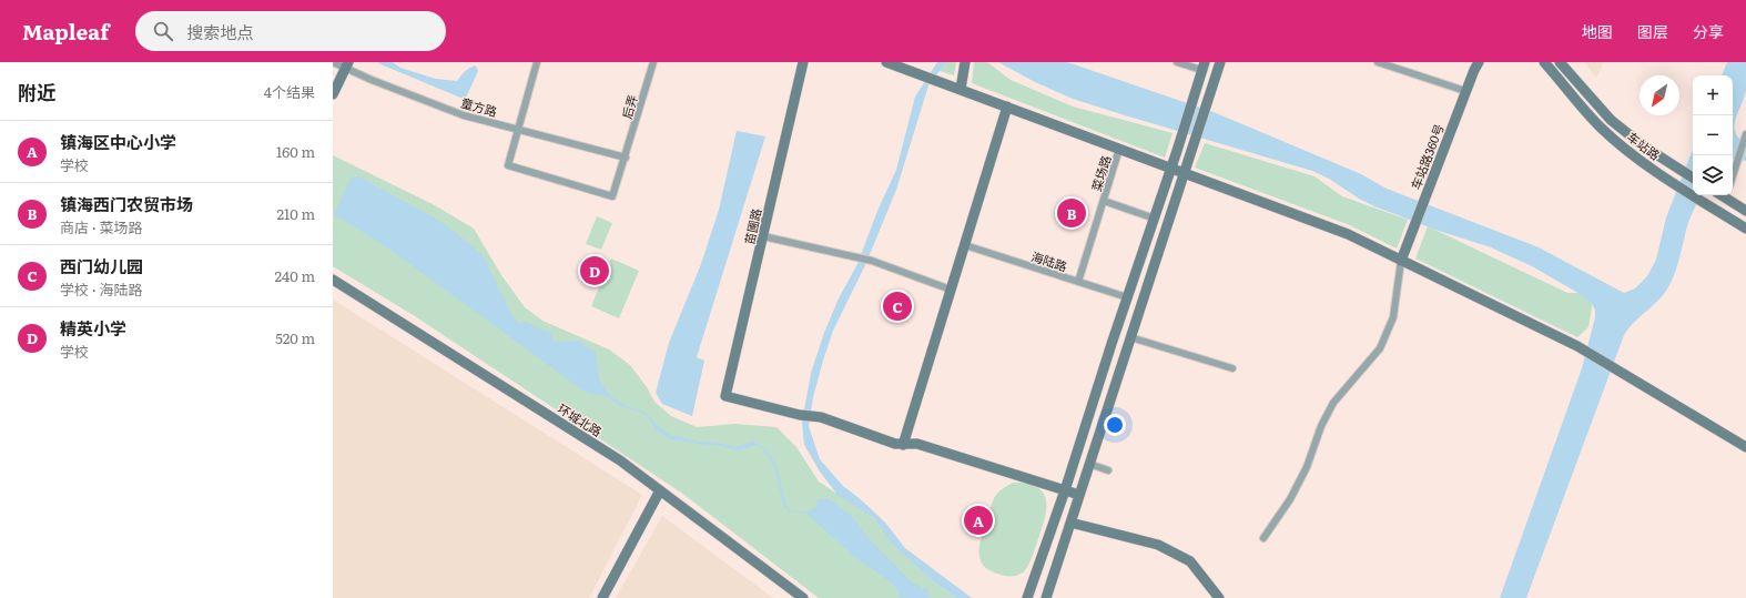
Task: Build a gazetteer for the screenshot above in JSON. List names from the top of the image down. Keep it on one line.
{"streets":{"street":["童方路","后弄","车站路","车站路360号","菜场路","苗圃路","海陆路","环城北路"]},"crossings":[["童方路","后弄"],["菜场路","海陆路"]],"north":"bottom left","page":{"header":"Mapleaf","search":"搜索地点","nav":["地图","图层","分享"],"heading":["附近","4个结果"],"map_buttons":["+","−"],"list":[{"mark":"A","name":"镇海区中心小学","note":"学校","value":"160 m"},{"mark":"B","name":"镇海西门农贸市场","note":"商店 · 菜场路","value":"210 m"},{"mark":"C","name":"西门幼儿园","note":"学校 · 海陆路","value":"240 m"},{"mark":"D","name":"精英小学","note":"学校","value":"520 m"}],"pins":["B","D","C","A"]}}
